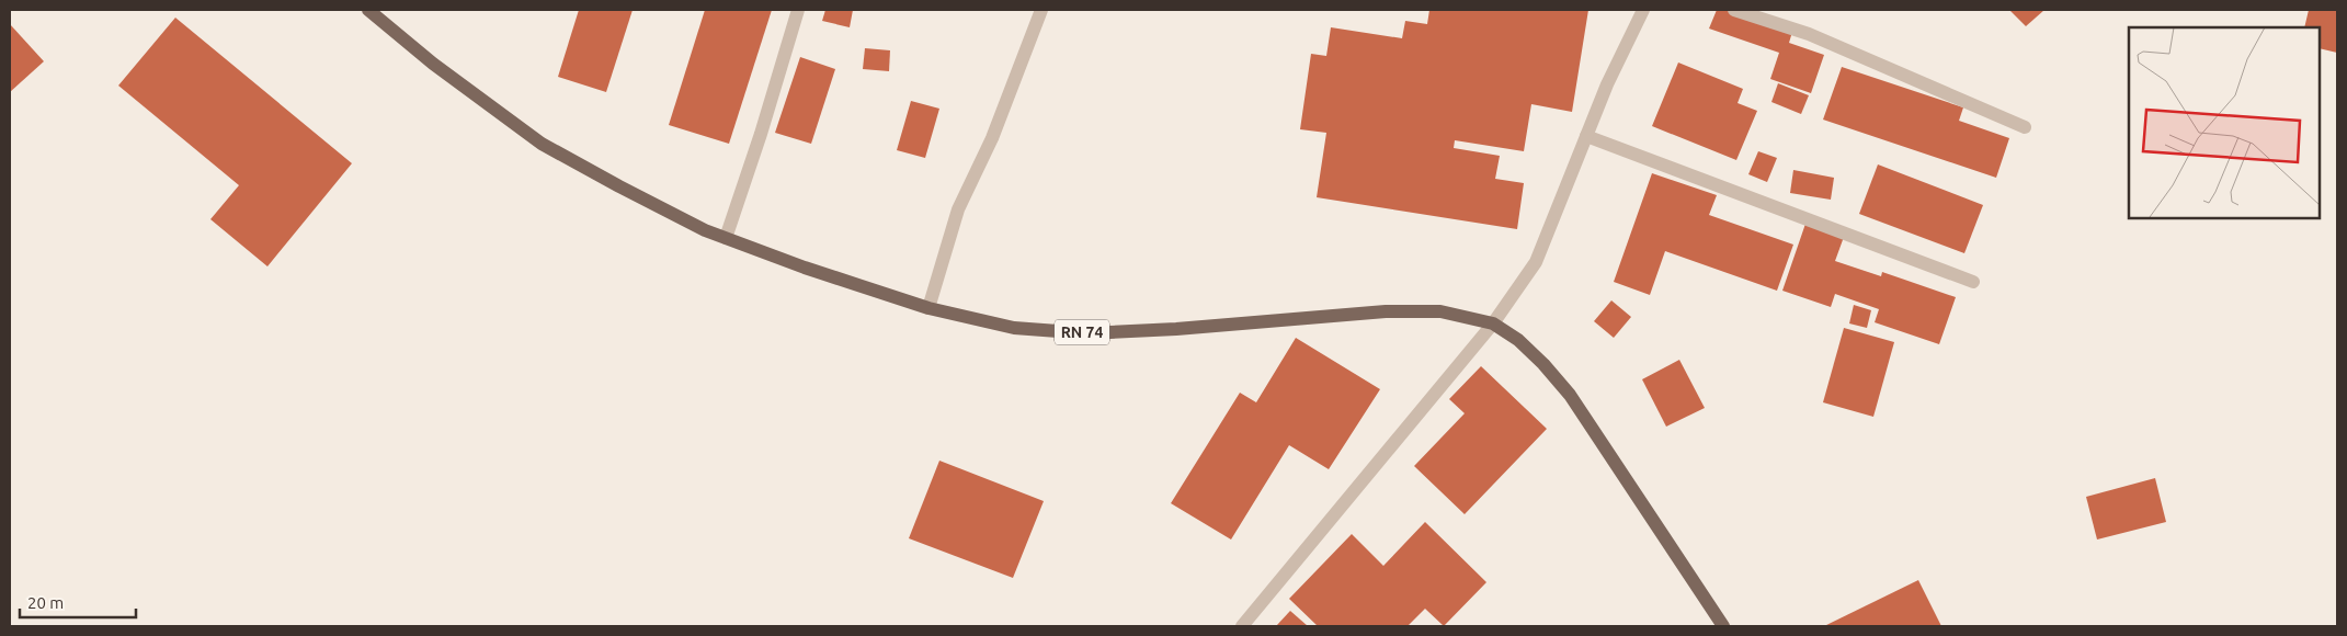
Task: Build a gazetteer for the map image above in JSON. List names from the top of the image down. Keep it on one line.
{"streets":{"main road":["RN 74"]},"scale_bar":"20 m"}
